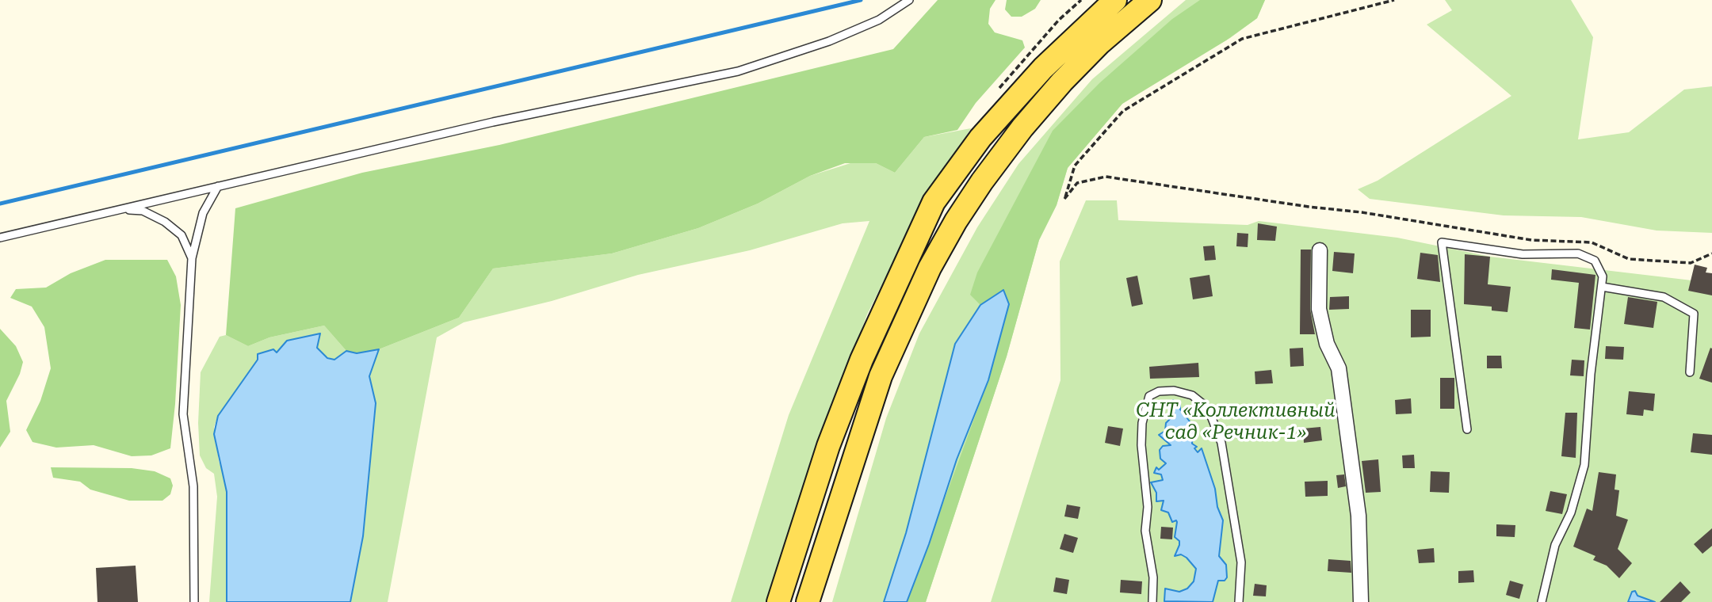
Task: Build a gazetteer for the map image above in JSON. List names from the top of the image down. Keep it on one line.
{"parks":["СНТ «Коллективный сад «Речник-1»"]}
